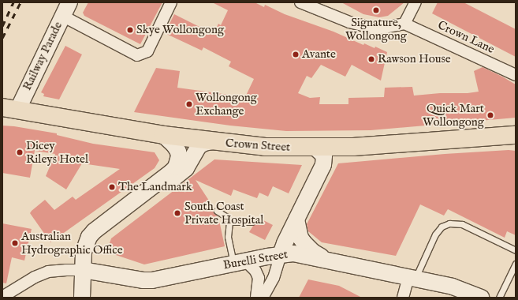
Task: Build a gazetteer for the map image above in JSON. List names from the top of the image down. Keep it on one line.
{"streets":{"main road":["Railway Parade","Crown Street","Burelli Street"],"street":["Crown Lane"]},"crossings":[["Railway Parade","Crown Street"]],"places":["Signature, Wollongong","Skye Wollongong","Avante","Rawson House","Wollongong Exchange","Quick Mart Wollongong","Dicey Rileys Hotel","The Landmark","South Coast Private Hospital","Australian Hydrographic Office"]}
